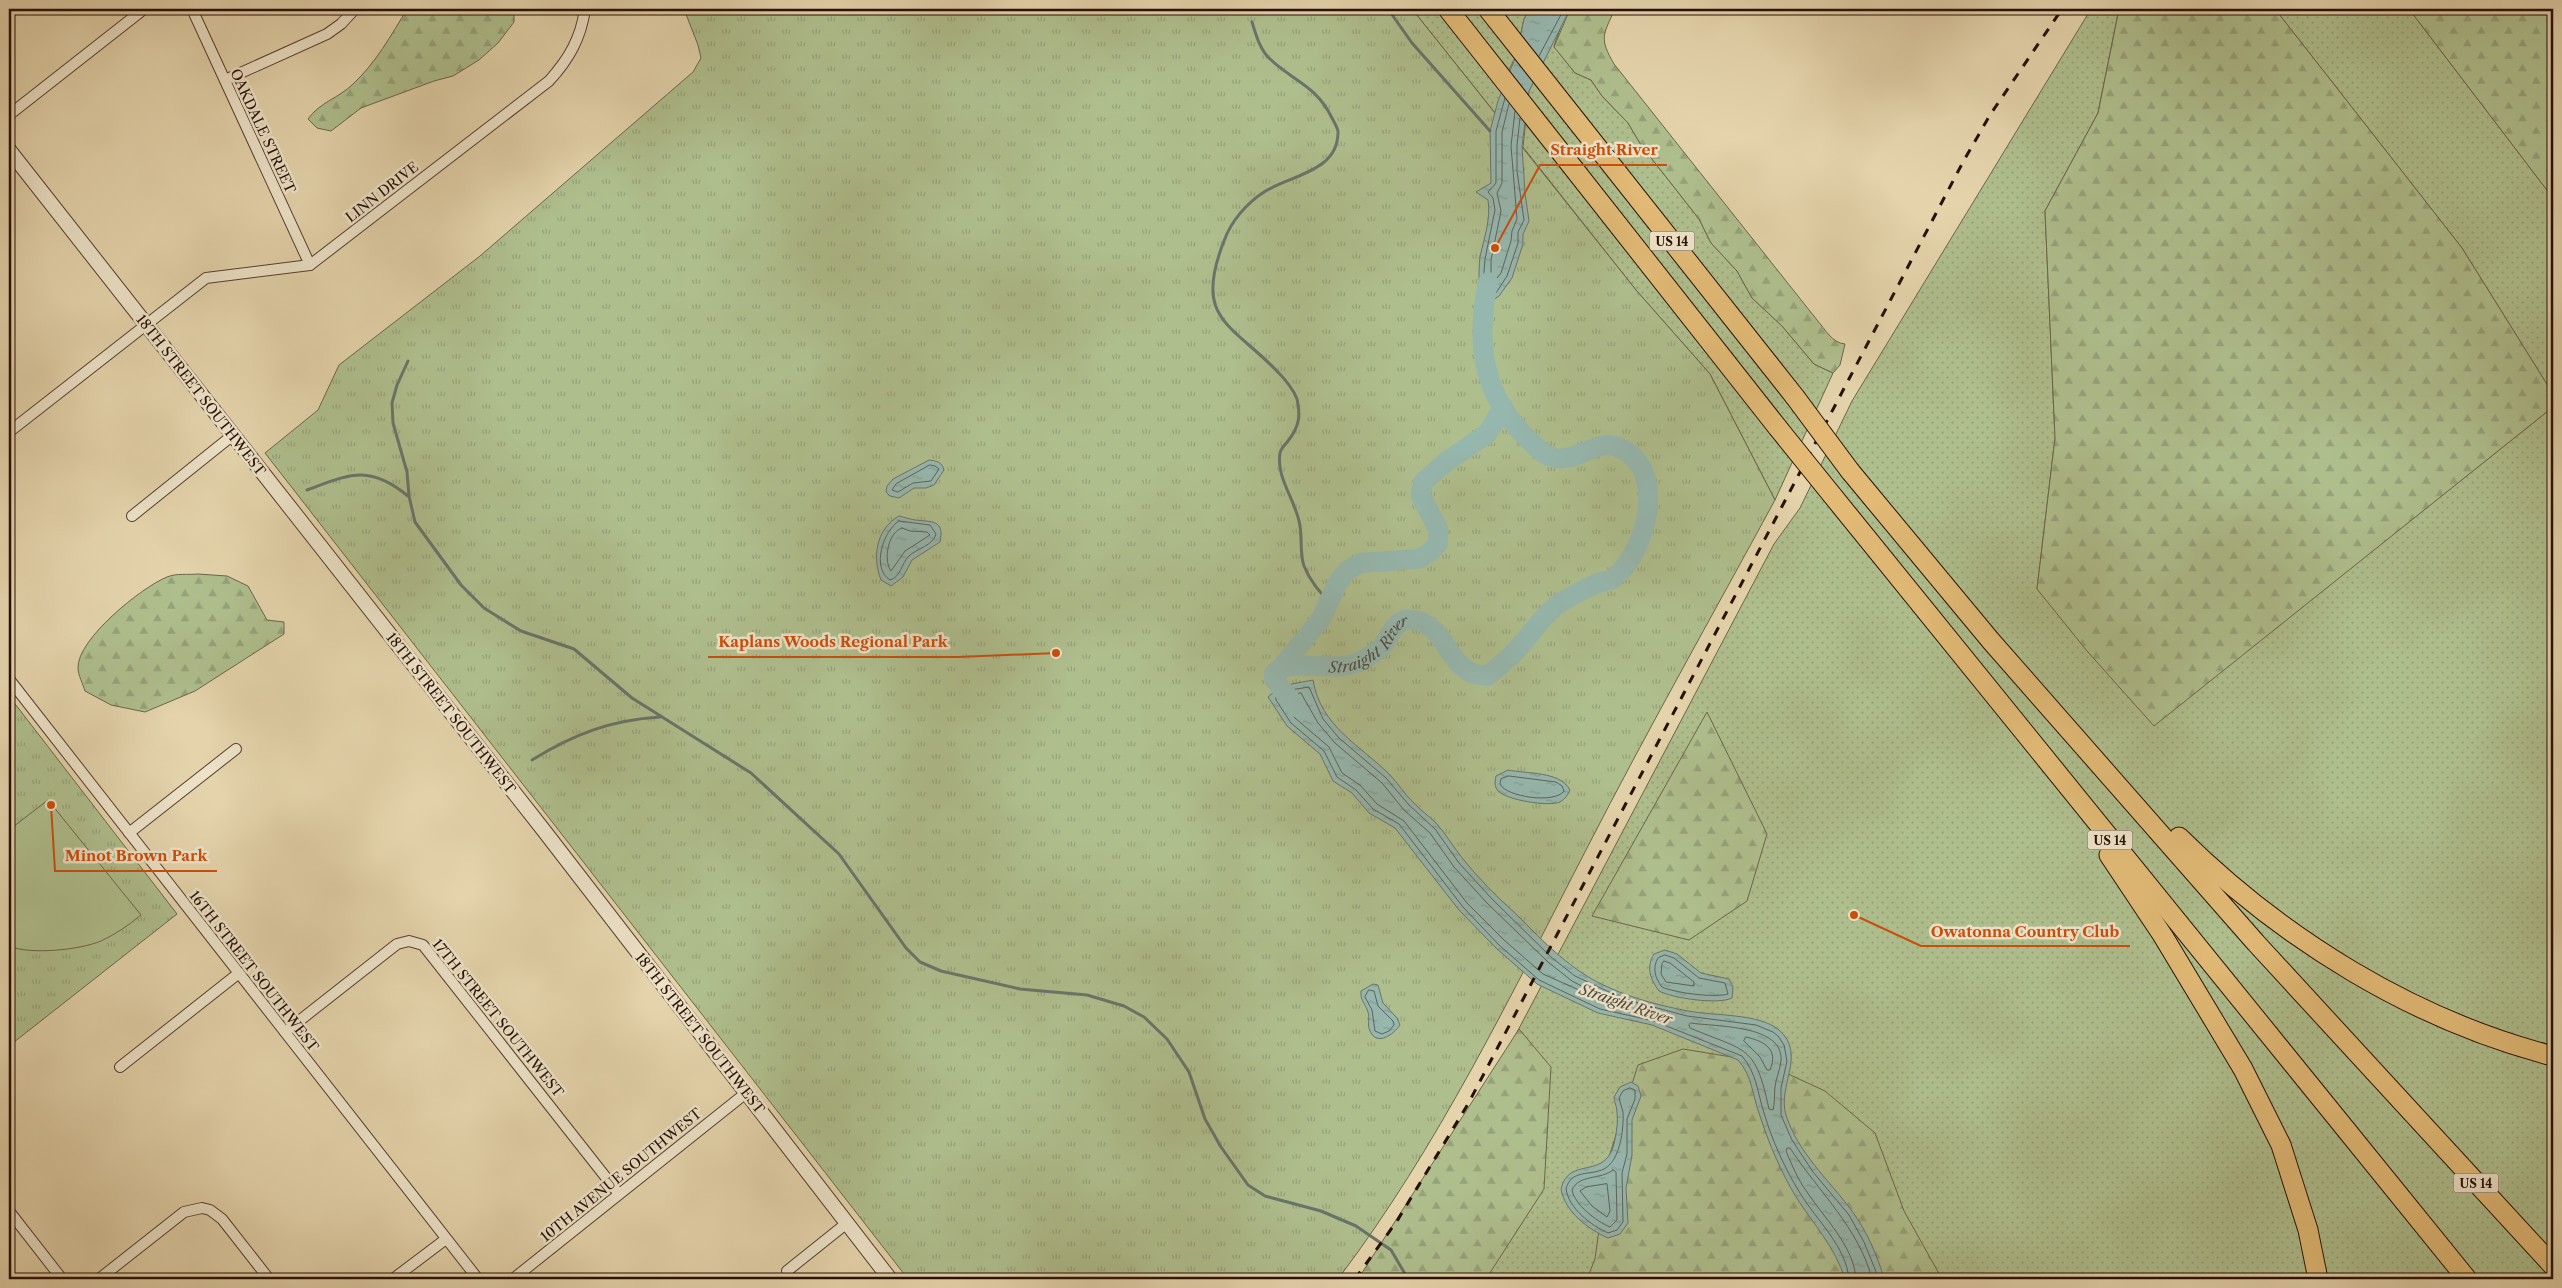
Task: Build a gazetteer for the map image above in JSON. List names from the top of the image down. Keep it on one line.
{"streets":{"highway":["US 14"],"street":["OAKDALE STREET","LINN DRIVE","18TH STREET SOUTHWEST","16TH STREET SOUTHWEST","17TH STREET SOUTHWEST","10TH AVENUE SOUTHWEST"]},"crossings":[["OAKDALE STREET","LINN DRIVE"],["LINN DRIVE","18TH STREET SOUTHWEST"],["18TH STREET SOUTHWEST","10TH AVENUE SOUTHWEST"],["16TH STREET SOUTHWEST","17TH STREET SOUTHWEST"],["17TH STREET SOUTHWEST","10TH AVENUE SOUTHWEST"]],"water":["Straight River"],"places":["Straight River","Kaplans Woods Regional Park","Minot Brown Park","Owatonna Country Club"]}
